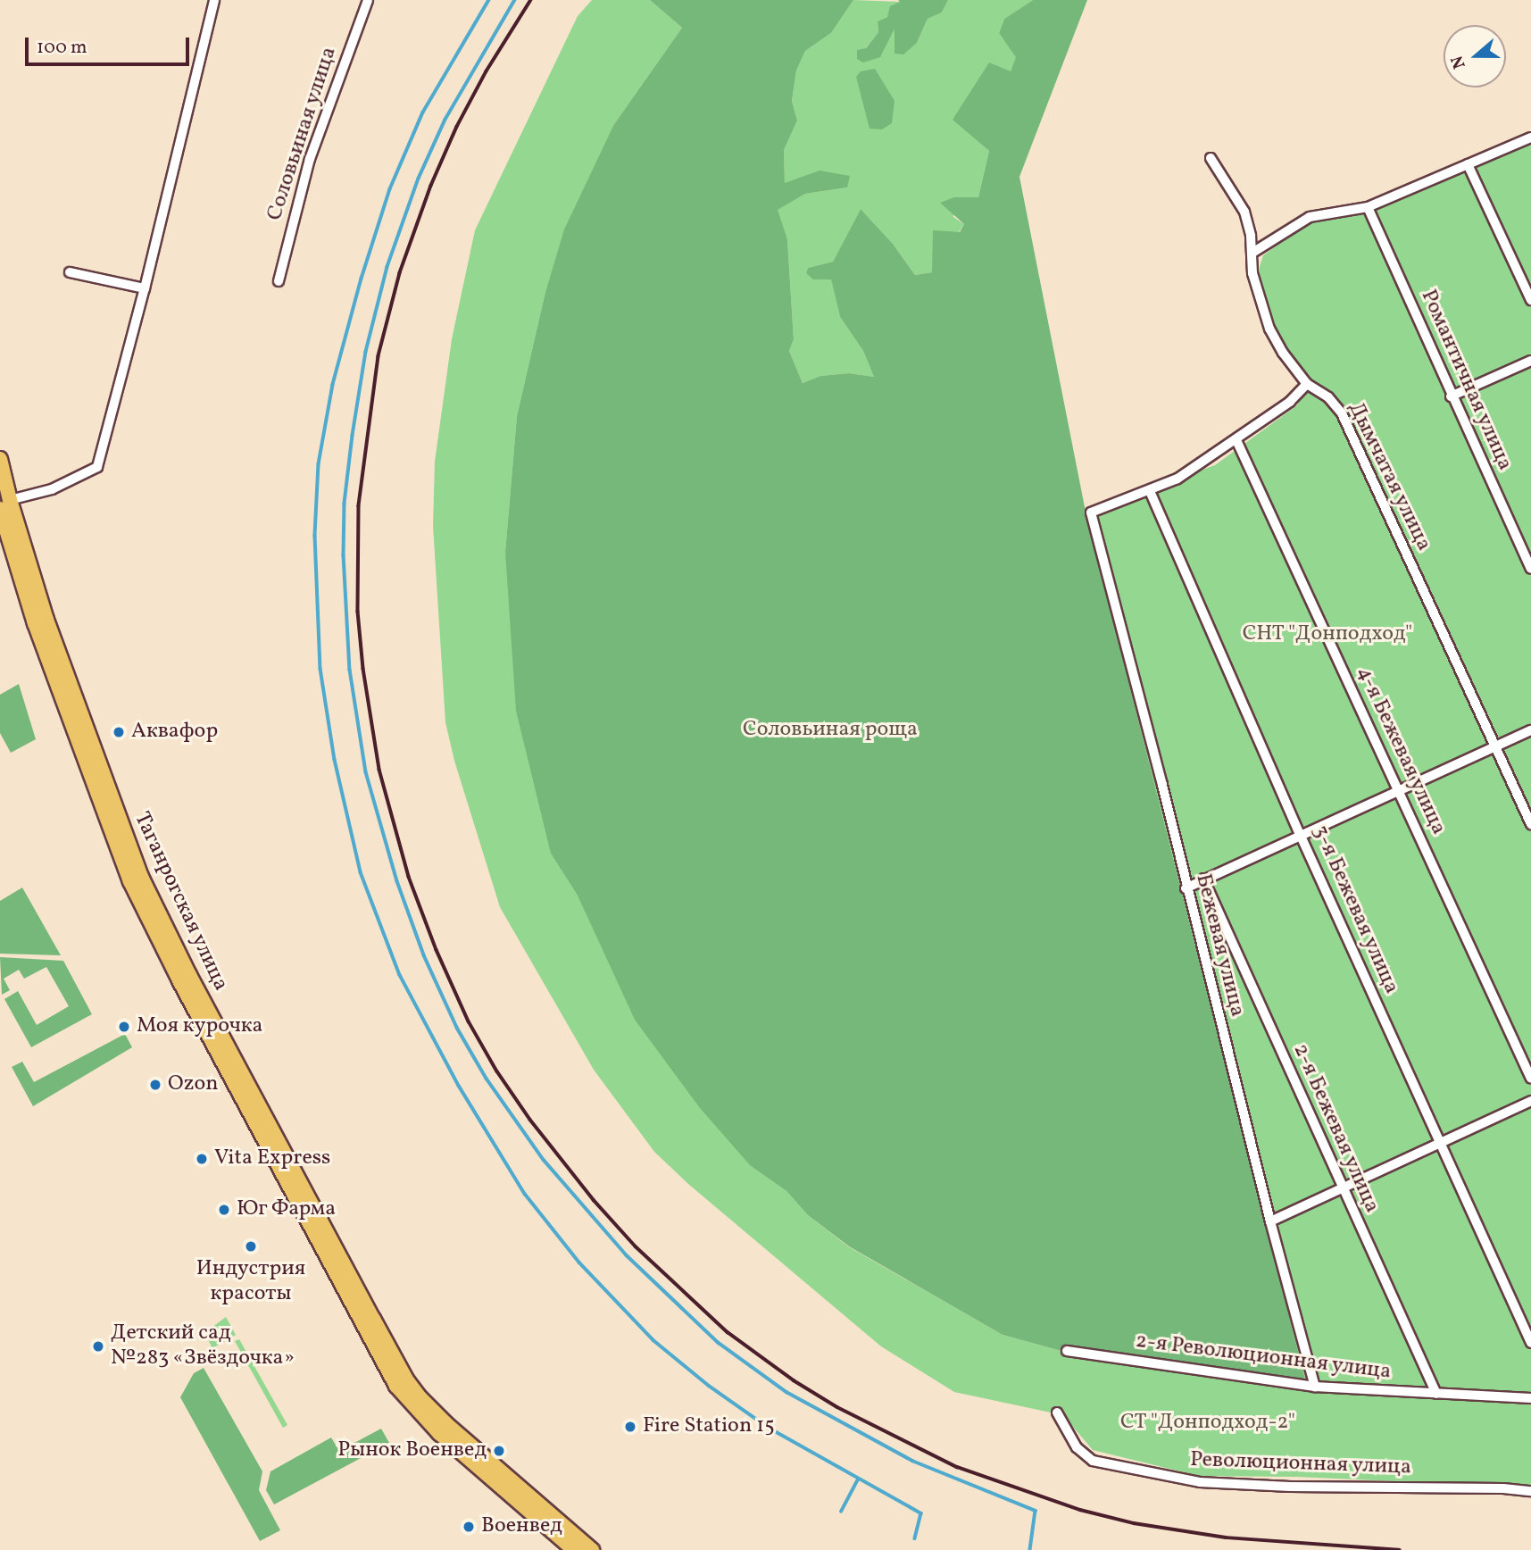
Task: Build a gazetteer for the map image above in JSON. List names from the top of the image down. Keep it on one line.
{"streets":{"main road":["Таганрогская улица"],"street":["Соловьиная улица","Романтичная улица","Дымчатая улица","4-я Бежевая улица","3-я Бежевая улица","Бежевая улица","2-я Бежевая улица","2-я Революционная улица","Революционная улица"]},"crossings":[["3-я Бежевая улица","Бежевая улица"],["Бежевая улица","2-я Революционная улица"],["2-я Бежевая улица","2-я Революционная улица"]],"parks":["СНТ \"Донподход\"","Соловьиная роща","СТ \"Донподход-2\""],"places":["Аквафор","Моя курочка","Ozon","Vita Express","Юг Фарма","Индустрия красоты","Детский сад №283 «Звёздочка»","Fire Station 15","Рынок Военвед","Военвед"],"scale_bar":"100 m","north":"left"}
